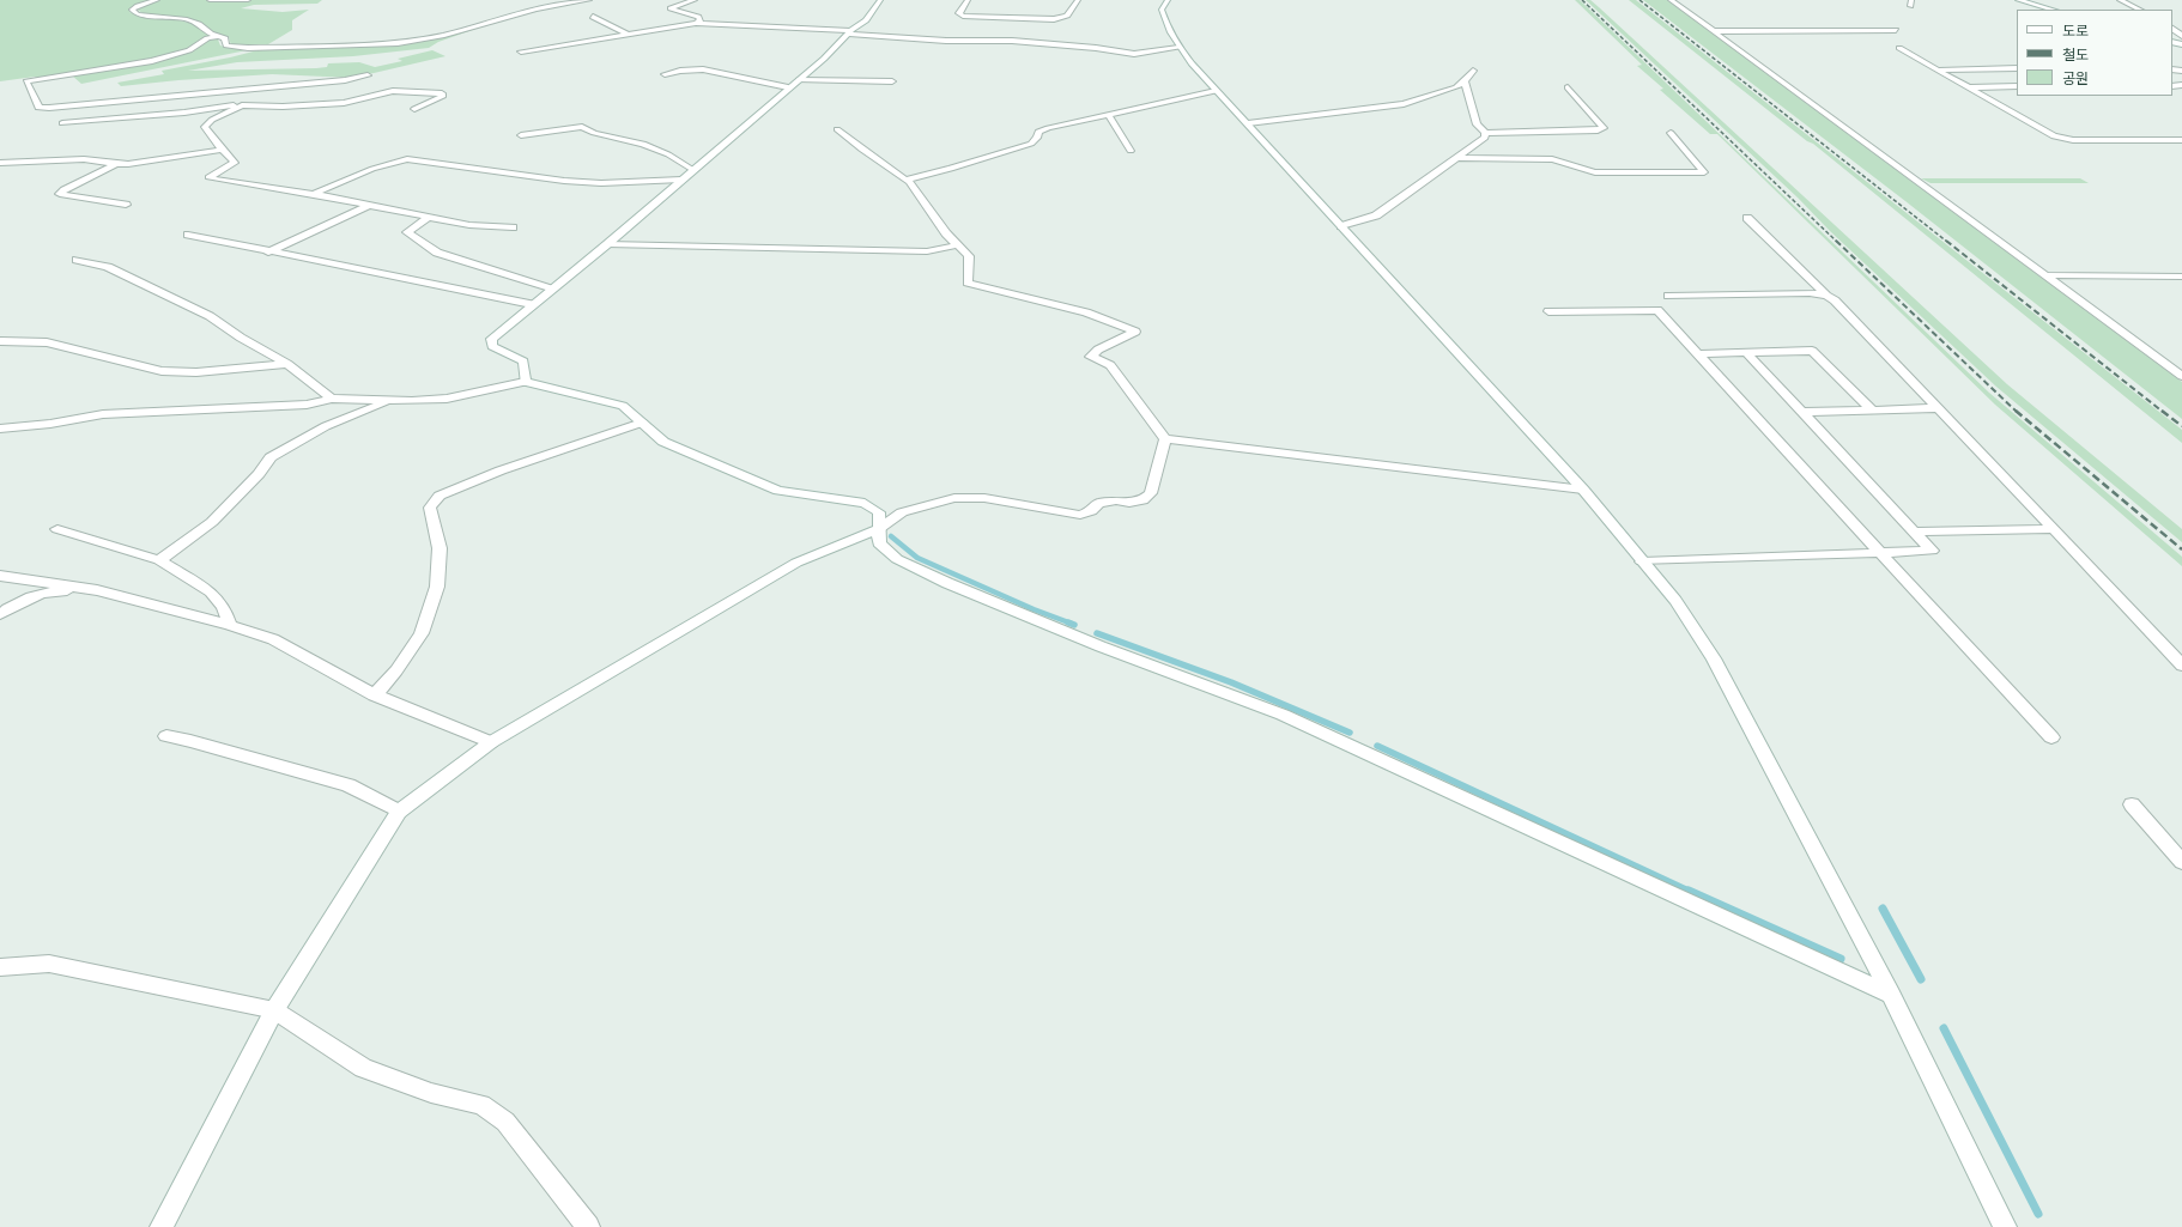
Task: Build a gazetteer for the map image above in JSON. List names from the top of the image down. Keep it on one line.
{"legend":["도로","철도","공원"]}
